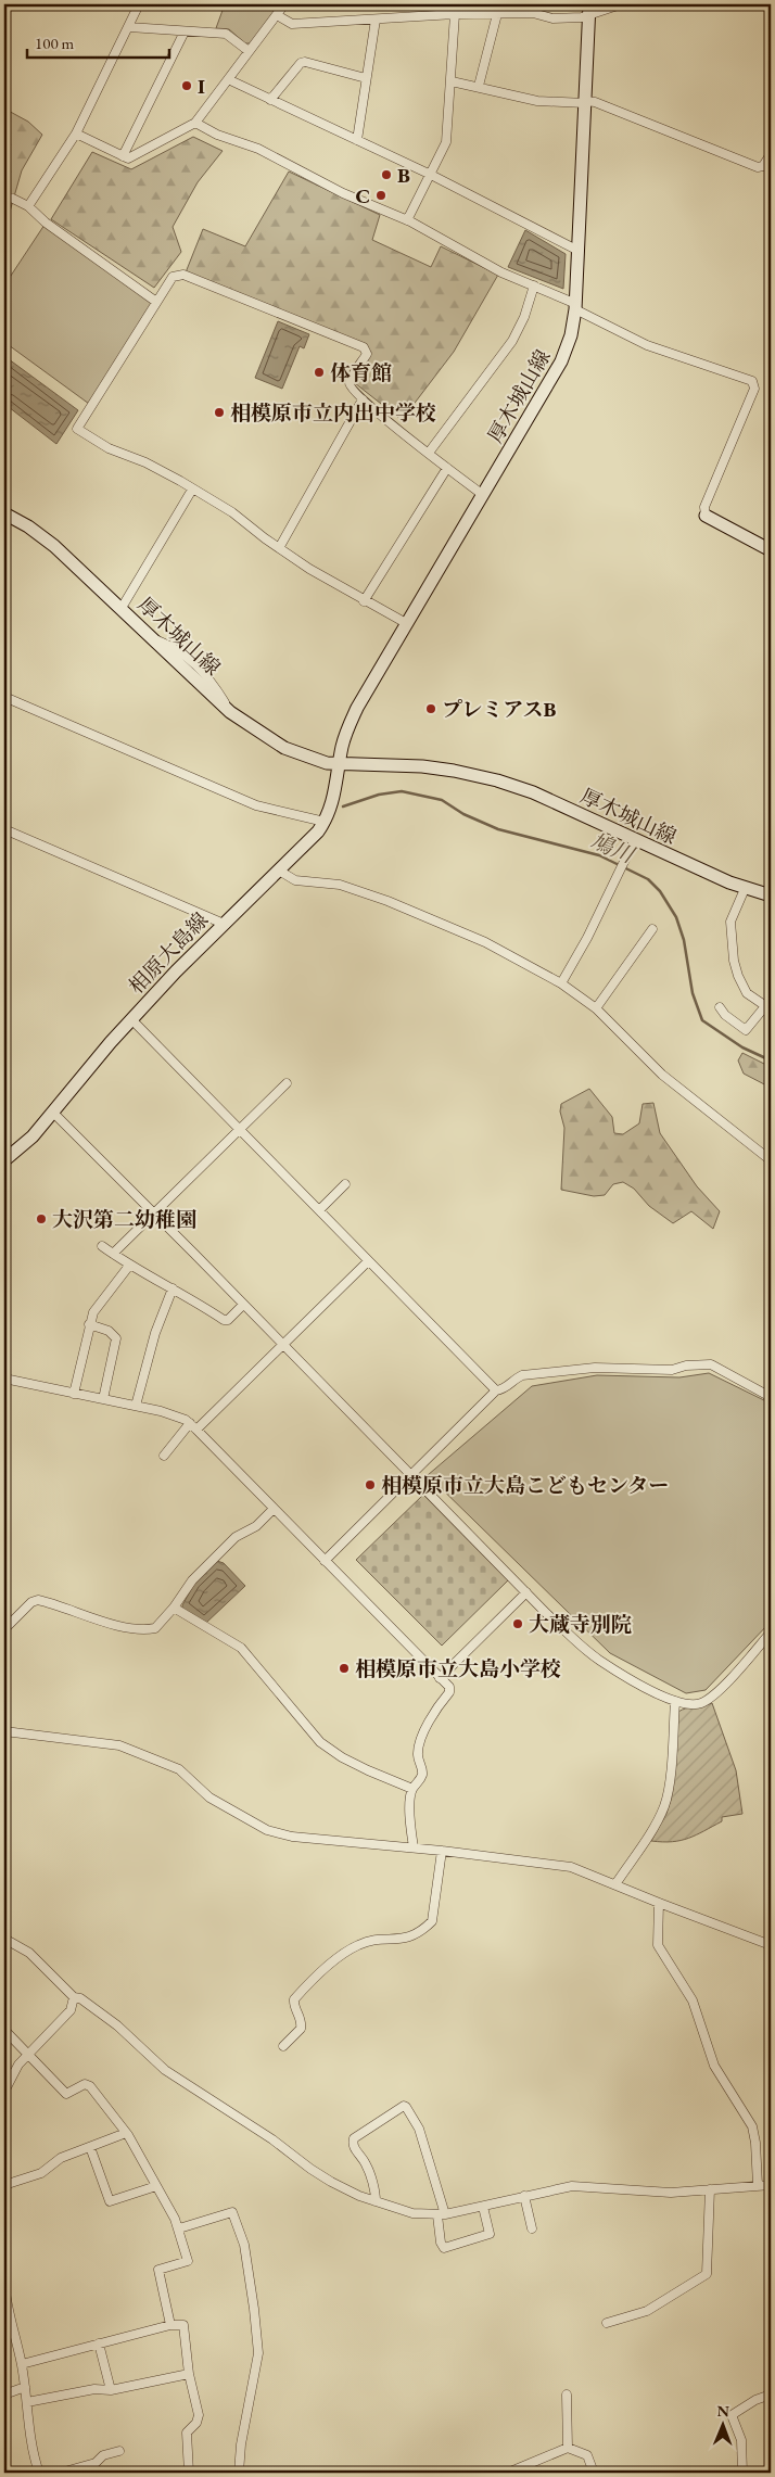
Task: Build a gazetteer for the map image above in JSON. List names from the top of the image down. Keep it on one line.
{"streets":{"main road":["厚木城山線","相原大島線"]},"crossings":[["厚木城山線","相原大島線"]],"water":["鳩川"],"places":["Ⅰ","B","C","体育館","相模原市立内出中学校","プレミアスB","大沢第二幼稚園","相模原市立大島こどもセンター","大蔵寺別院","相模原市立大島小学校"],"scale_bar":"100 m","north":"top"}
